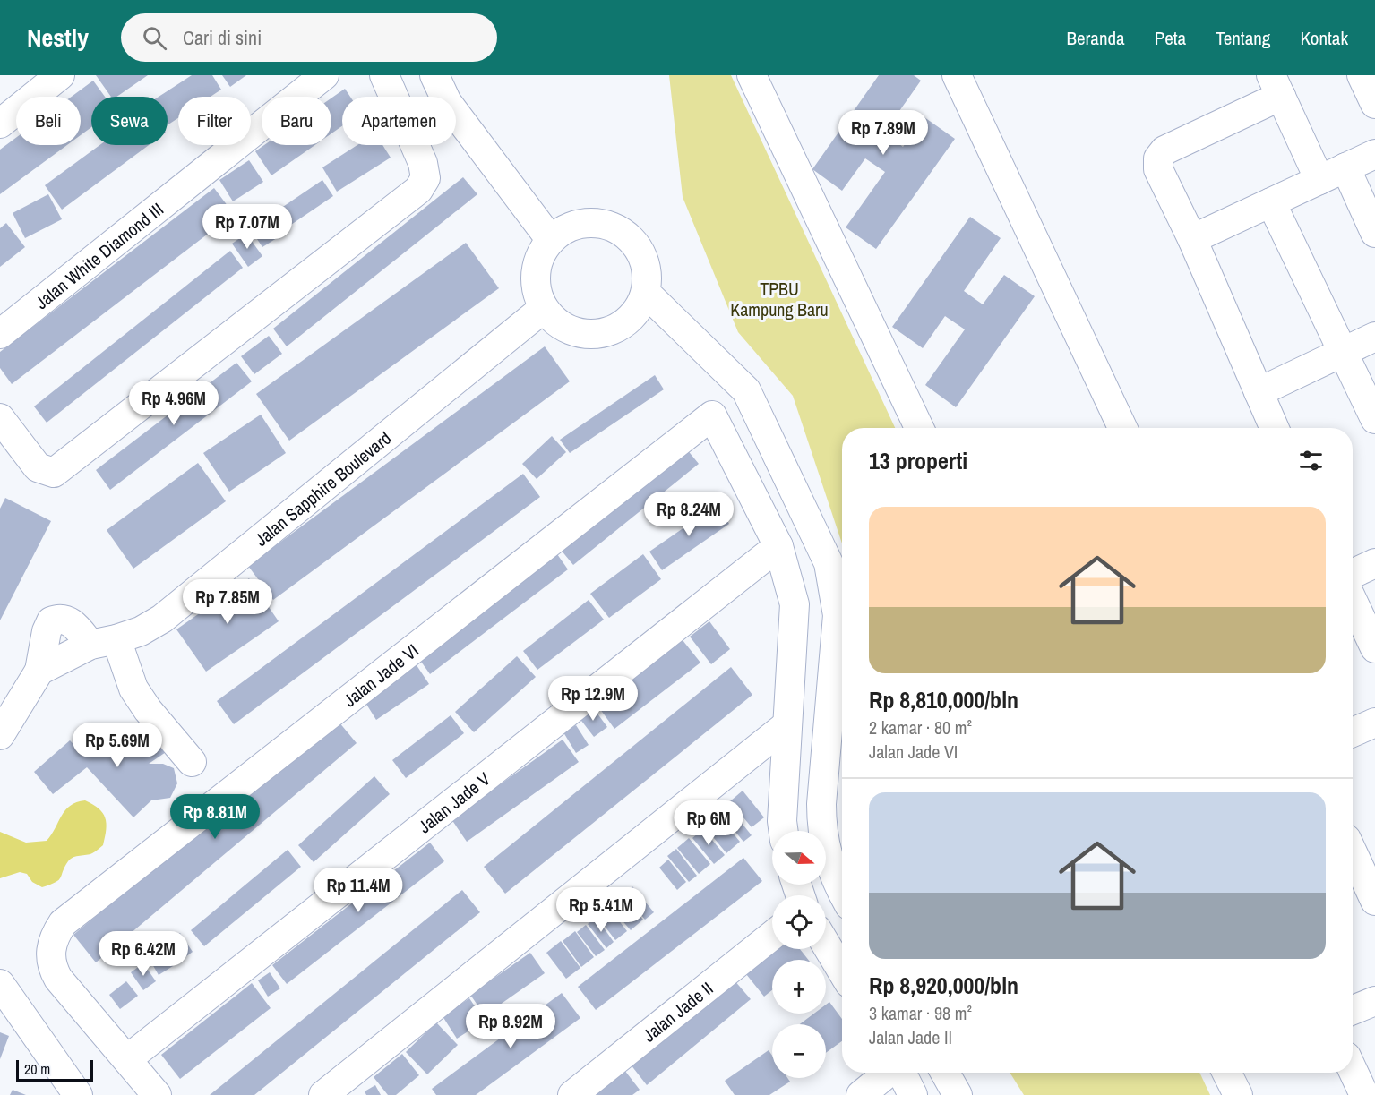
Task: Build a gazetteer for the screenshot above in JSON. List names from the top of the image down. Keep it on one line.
{"streets":{"street":["Jalan White Diamond III","Jalan Sapphire Boulevard","Jalan Jade VI","Jalan Jade V","Jalan Jade II"]},"crossings":[["Jalan Jade VI","Jalan Jade V"]],"parks":["TPBU Kampung Baru"],"scale_bar":"20 m","north":"right","page":{"header":"Nestly","search":"Cari di sini","nav":["Beranda","Peta","Tentang","Kontak"],"chip":["Beli","Sewa","Filter","Baru","Apartemen"],"price":["Rp 7.89M","Rp 7.07M","Rp 4.96M","Rp 8.24M","Rp 7.85M","Rp 12.9M","Rp 5.69M","Rp 8.81M","Rp 6M","Rp 11.4M","Rp 5.41M","Rp 6.42M","Rp 8.92M"],"heading":"13 properti","list":[{"name":"Rp 8,810,000/bln","note":"2 kamar · 80 m² · Jalan Jade VI"},{"name":"Rp 8,920,000/bln","note":"3 kamar · 98 m² · Jalan Jade II"}],"map_buttons":["+","−"],"scale":"20 m"}}
